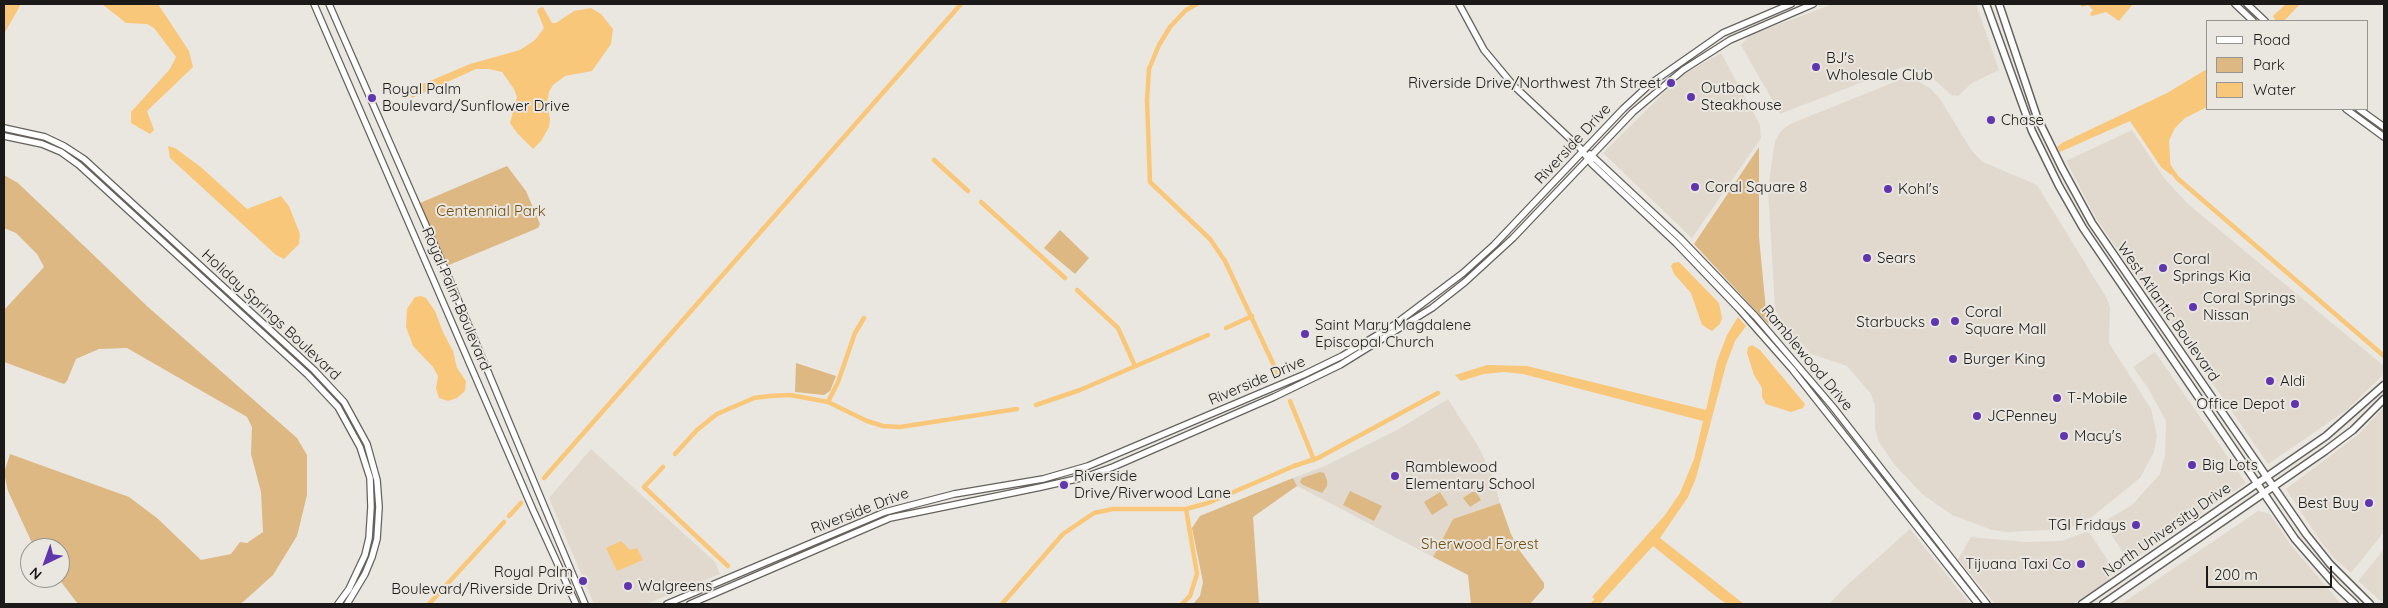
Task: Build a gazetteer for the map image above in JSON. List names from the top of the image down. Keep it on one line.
{"streets":{"main road":["West Atlantic Boulevard","North University Drive"],"street":["Riverside Drive","Royal Palm Boulevard","Holiday Springs Boulevard","Ramblewood Drive"]},"crossings":[["Riverside Drive","Ramblewood Drive"],["West Atlantic Boulevard","North University Drive"]],"parks":["Centennial Park","Sherwood Forest"],"places":["BJ's Wholesale Club","Riverside Drive/Northwest 7th Street","Outback Steakhouse","Royal Palm Boulevard/Sunflower Drive","Chase","Coral Square 8","Kohl's","Sears","Coral Springs Kia","Coral Springs Nissan","Coral Square Mall","Starbucks","Saint Mary Magdalene Episcopal Church","Burger King","Aldi","T-Mobile","Office Depot","JCPenney","Macy's","Big Lots","Ramblewood Elementary School","Riverside Drive/Riverwood Lane","Best Buy","TGI Fridays","Tijuana Taxi Co","Royal Palm Boulevard/Riverside Drive","Walgreens"],"legend":["Road","Park","Water"],"scale_bar":"200 m","north":"bottom left"}
